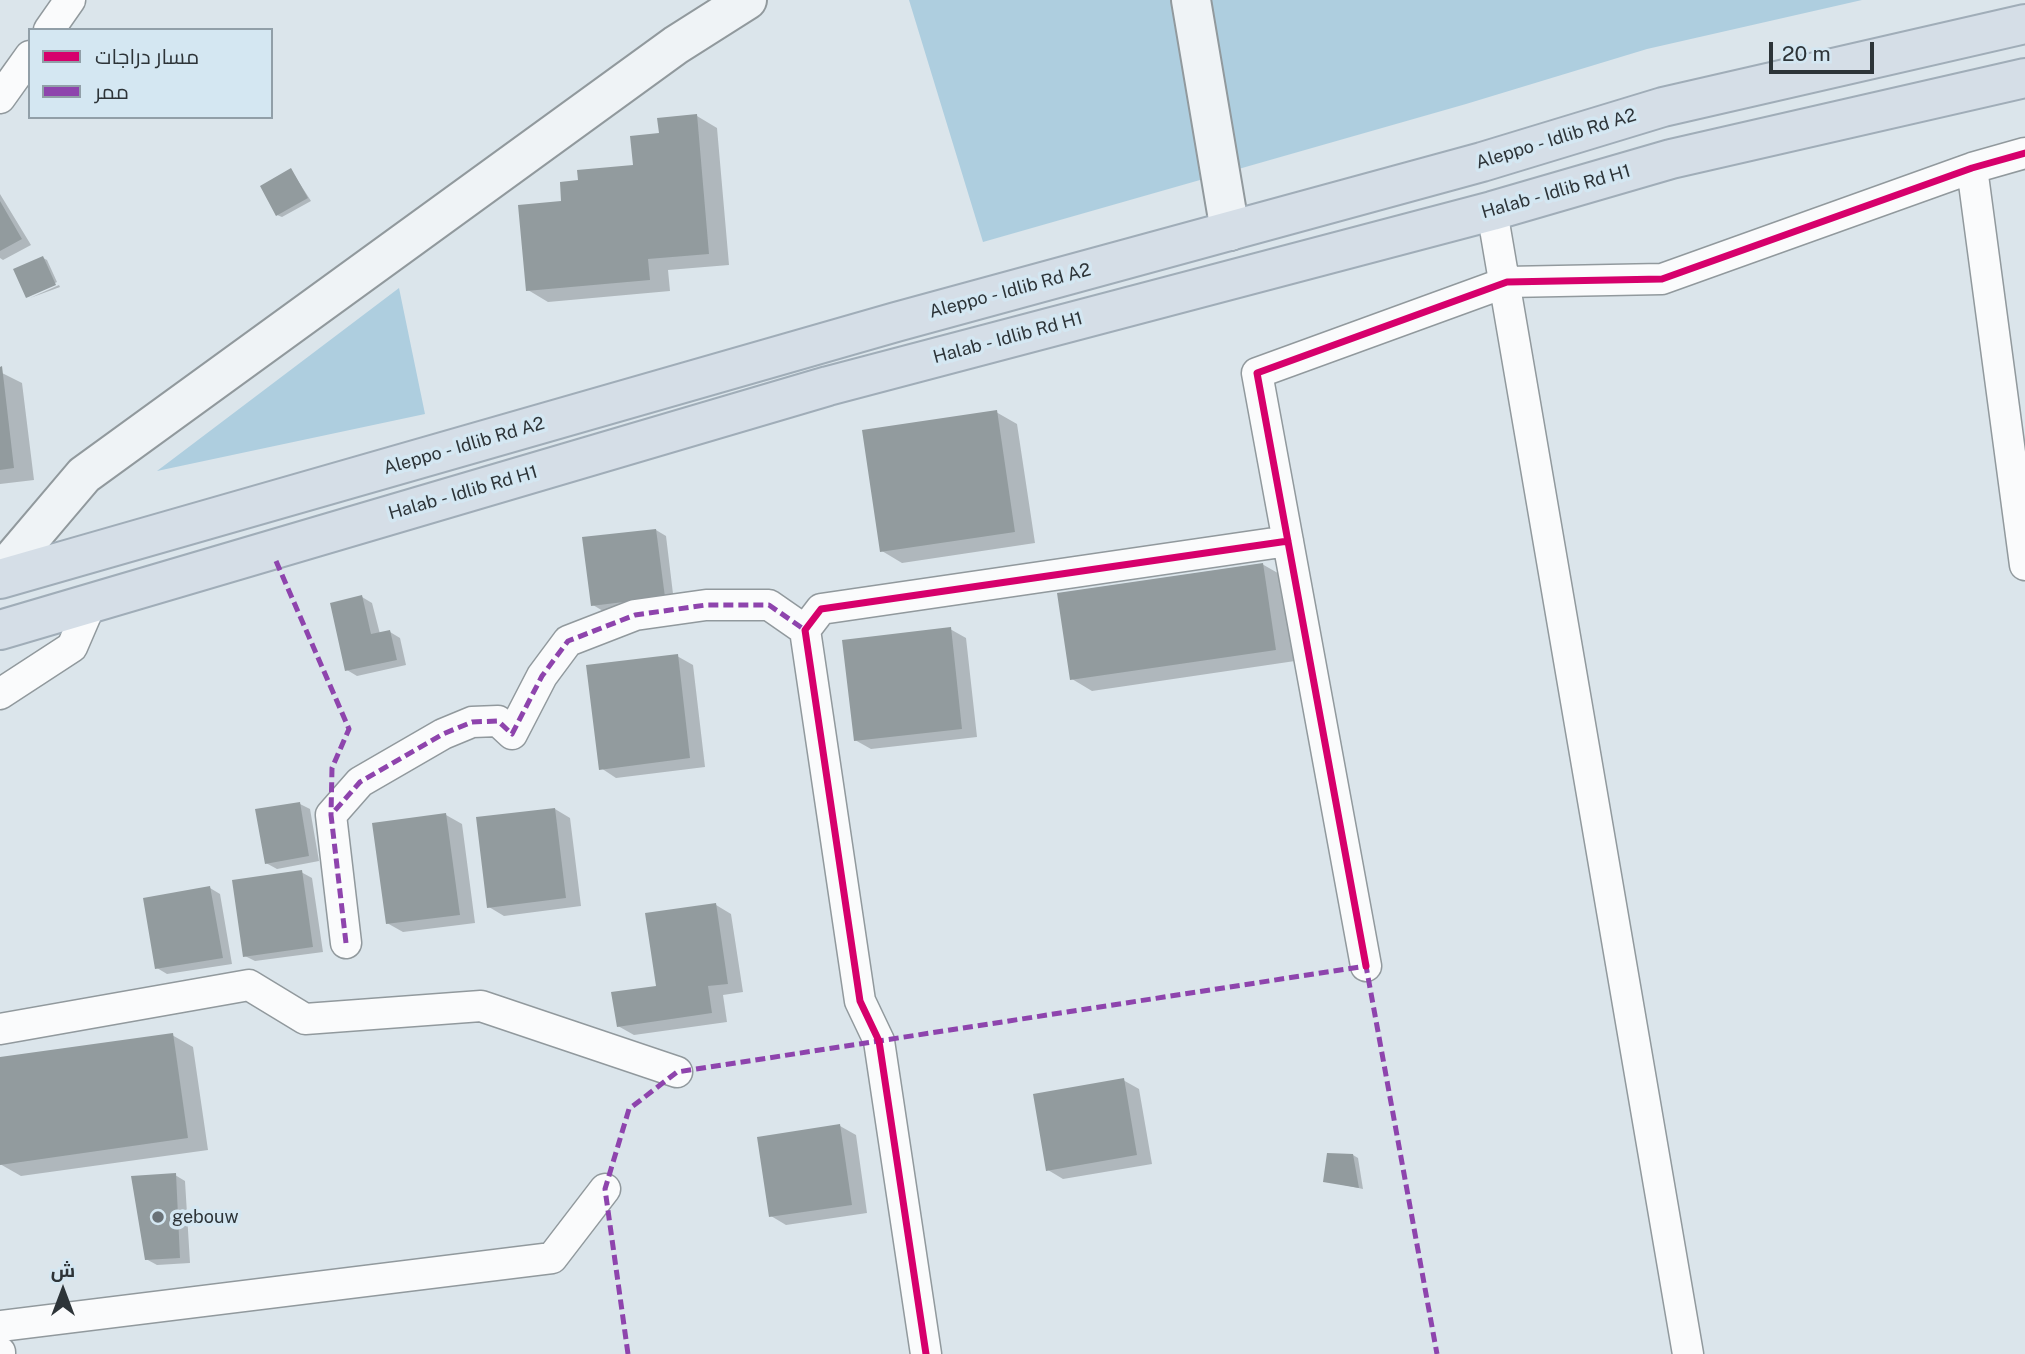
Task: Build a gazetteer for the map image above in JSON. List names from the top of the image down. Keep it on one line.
{"streets":{"highway":["Aleppo - Idlib Rd A2","Halab - Idlib Rd H1"]},"places":["gebouw"],"legend":["مسار دراجات","ممر"],"scale_bar":"20 m","north":"top"}
